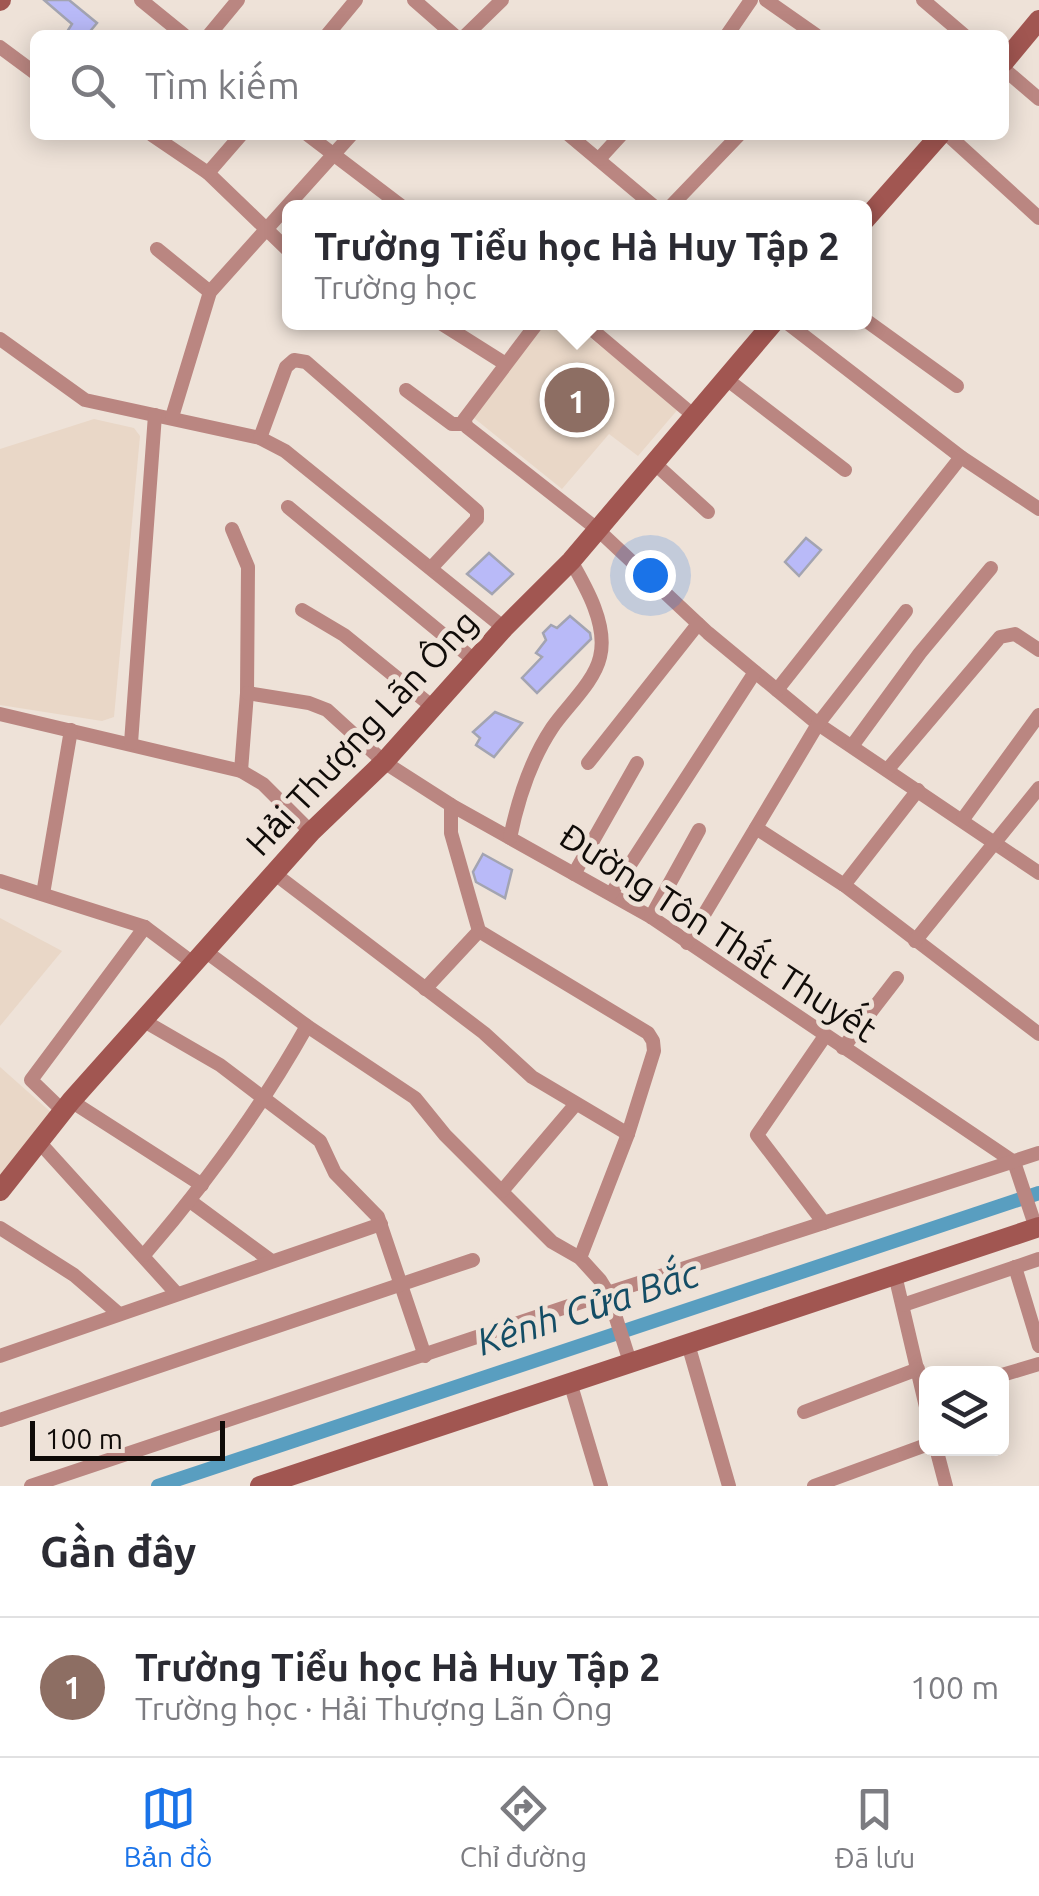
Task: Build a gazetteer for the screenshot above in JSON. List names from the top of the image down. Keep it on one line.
{"streets":{"street":["Hải Thượng Lãn Ông","Đường Tôn Thất Thuyết"]},"crossings":[["Hải Thượng Lãn Ông","Đường Tôn Thất Thuyết"]],"water":["Kênh Cửa Bắc"],"scale_bar":"100 m","page":{"search":"Tìm kiếm","popup":["Trường Tiểu học Hà Huy Tập 2","Trường học"],"pins":"1","scale":"100 m","heading":"Gần đây","list":[{"mark":"1","name":"Trường Tiểu học Hà Huy Tập 2","note":"Trường học · Hải Thượng Lãn Ông","value":"100 m"}],"nav":["Bản đồ","Chỉ đường","Đã lưu"]}}
